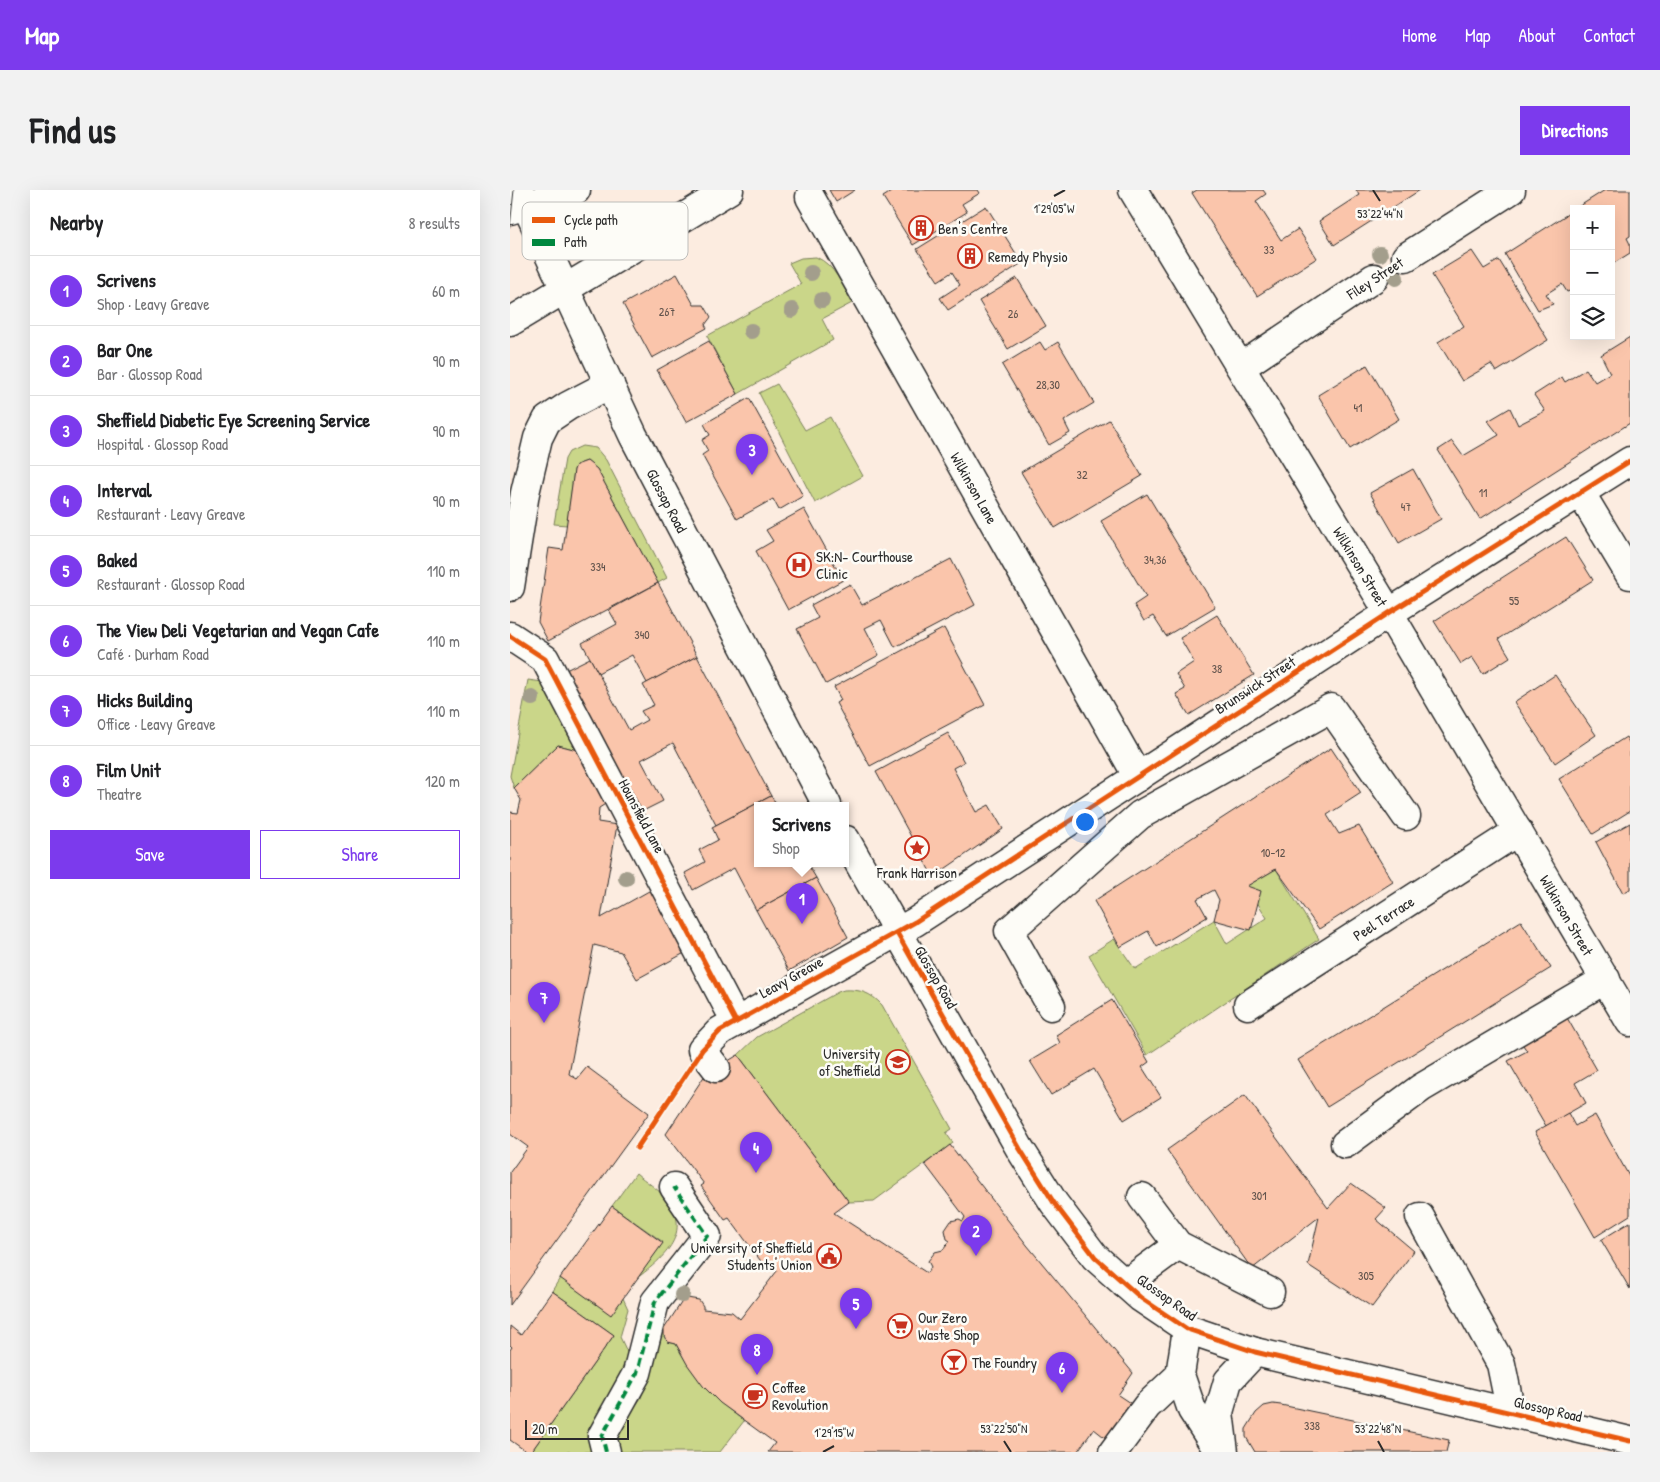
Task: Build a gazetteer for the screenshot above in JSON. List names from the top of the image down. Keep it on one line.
{"streets":{"main road":["Filey Street","Wilkinson Lane","Glossop Road","Wilkinson Street","Brunswick Street","Hounsfield Lane","Peel Terrace","Leavy Greave"]},"crossings":[["Filey Street","Wilkinson Street"],["Wilkinson Lane","Brunswick Street"],["Glossop Road","Brunswick Street"],["Glossop Road","Leavy Greave"],["Wilkinson Street","Brunswick Street"],["Wilkinson Street","Peel Terrace"],["Brunswick Street","Leavy Greave"],["Hounsfield Lane","Leavy Greave"]],"places":{"building":["Ben's Centre","Remedy Physio"],"hospital":["SK:N- Courthouse Clinic"],"place":["Frank Harrison"],"school or university":["University of Sheffield"],"public building":["University of Sheffield Students' Union"],"supermarket":["Our Zero Waste Shop"],"bar":["The Foundry"],"cafe":["Coffee Revolution"]},"house_numbers":["33","267","26","28,30","41","32","11","47","34,36","334","55","340","38","10-12","301","305","338"],"legend":["Cycle path","Path"],"scale_bar":"20 m","page":{"header":"Map","nav":["Home","Map","About","Contact"],"buttons":["Directions",["Save","Share"]],"title":"Find us","heading":["Nearby","8 results"],"map_buttons":["+","−"],"list":[{"mark":"1","name":"Scrivens","note":"Shop · Leavy Greave","value":"60 m"},{"mark":"2","name":"Bar One","note":"Bar · Glossop Road","value":"90 m"},{"mark":"3","name":"Sheffield Diabetic Eye Screening Service","note":"Hospital · Glossop Road","value":"90 m"},{"mark":"4","name":"Interval","note":"Restaurant · Leavy Greave","value":"90 m"},{"mark":"5","name":"Baked","note":"Restaurant · Glossop Road","value":"110 m"},{"mark":"6","name":"The View Deli Vegetarian and Vegan Cafe","note":"Café · Durham Road","value":"110 m"},{"mark":"7","name":"Hicks Building","note":"Office · Leavy Greave","value":"110 m"},{"mark":"8","name":"Film Unit","note":"Theatre","value":"120 m"}],"pins":["3","1","7","4","2","5","8","6"],"popup":["Scrivens","Shop"],"scale":"20 m"},"coordinates":["1°29'05\"W","53°22'44\"N","53°22'50\"N","53°22'48\"N","1°29'15\"W"]}
